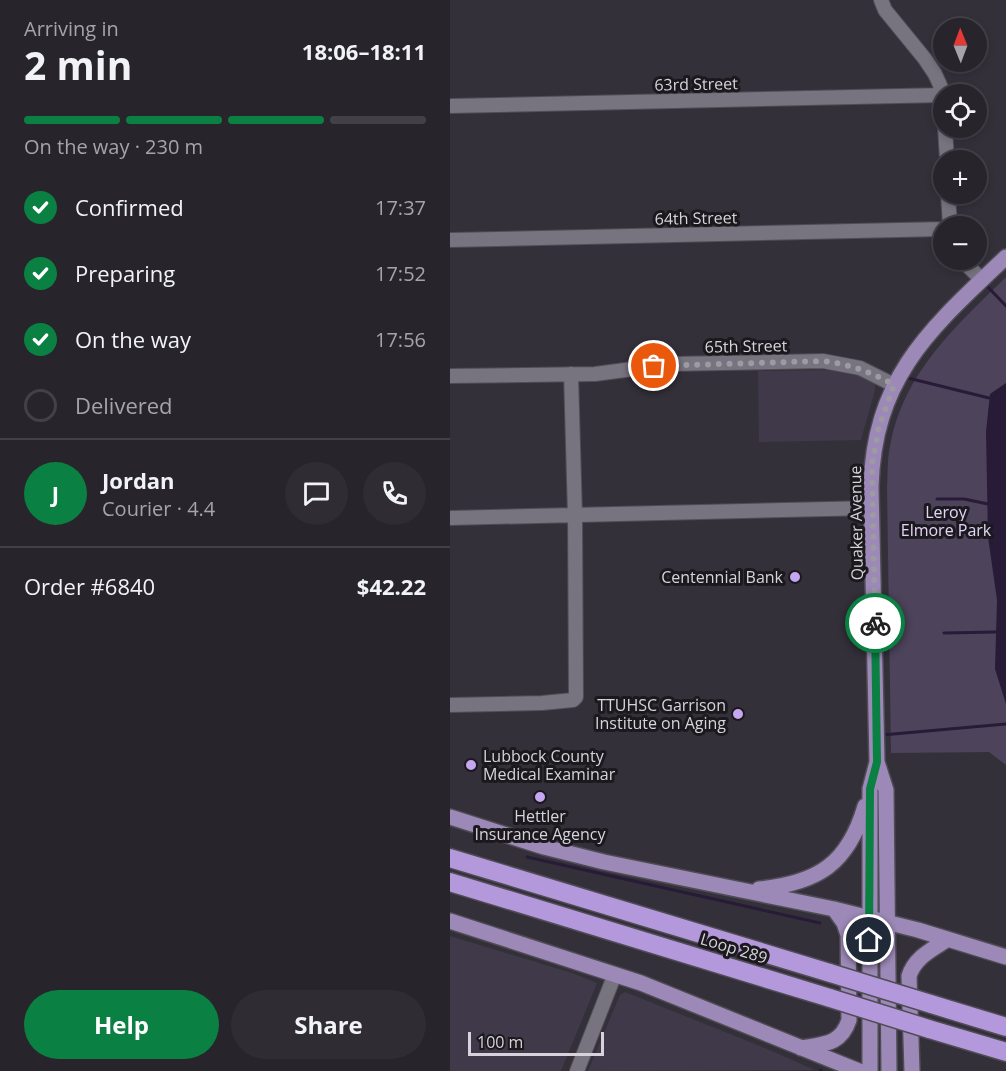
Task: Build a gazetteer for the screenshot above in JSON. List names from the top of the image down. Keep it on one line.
{"streets":{"highway":["Loop 289"],"main road":["Quaker Avenue"],"street":["63rd Street","64th Street","65th Street"]},"crossings":[["65th Street","Quaker Avenue"]],"parks":["Leroy Elmore Park"],"places":["Centennial Bank","TTUHSC Garrison Institute on Aging","Lubbock County Medical Examinar","Hettler Insurance Agency"],"scale_bar":"100 m","north":"top","page":{"heading":["2 min","Arriving in","18:06–18:11"],"panel":["Jordan","Courier · 4.4","Order #6840","$42.22"],"map_buttons":["+","−"],"bar":"On the way · 230 m","list":[["Confirmed","17:37"],["Preparing","17:52"],["On the way","17:56"],"Delivered"],"round":"J","buttons":["Help","Share"],"scale":"100 m"}}
